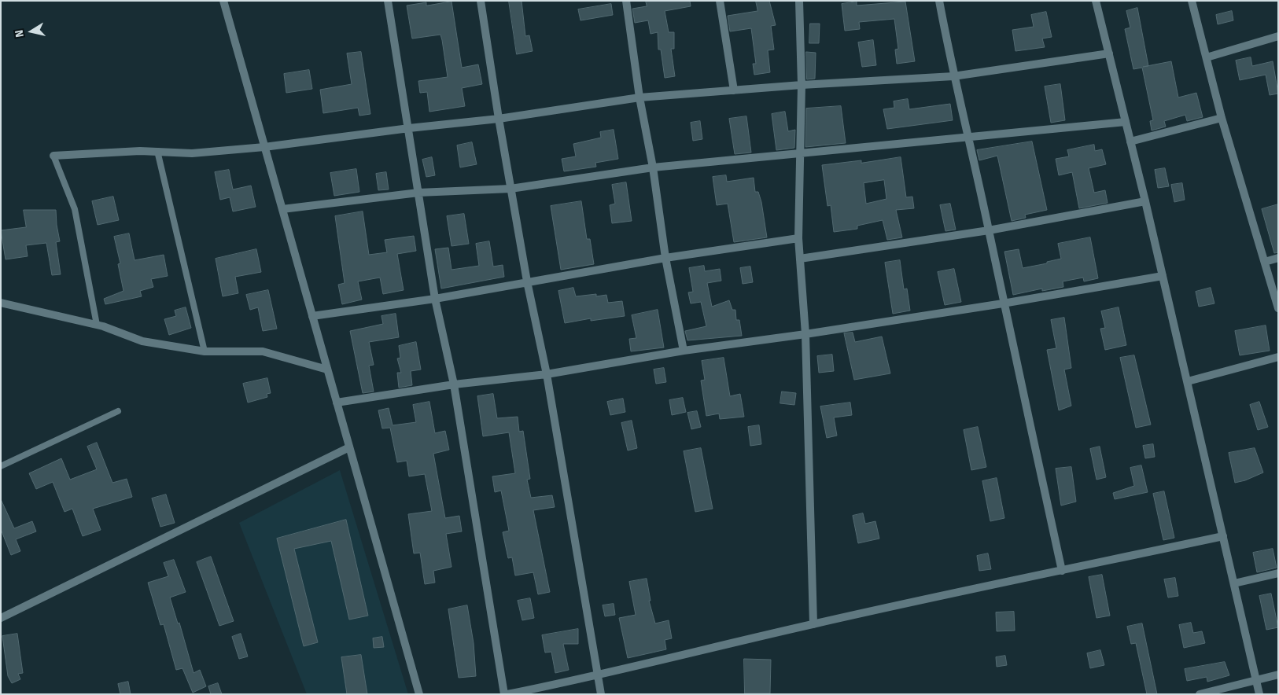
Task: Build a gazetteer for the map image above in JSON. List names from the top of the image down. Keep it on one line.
{"north":"left"}
